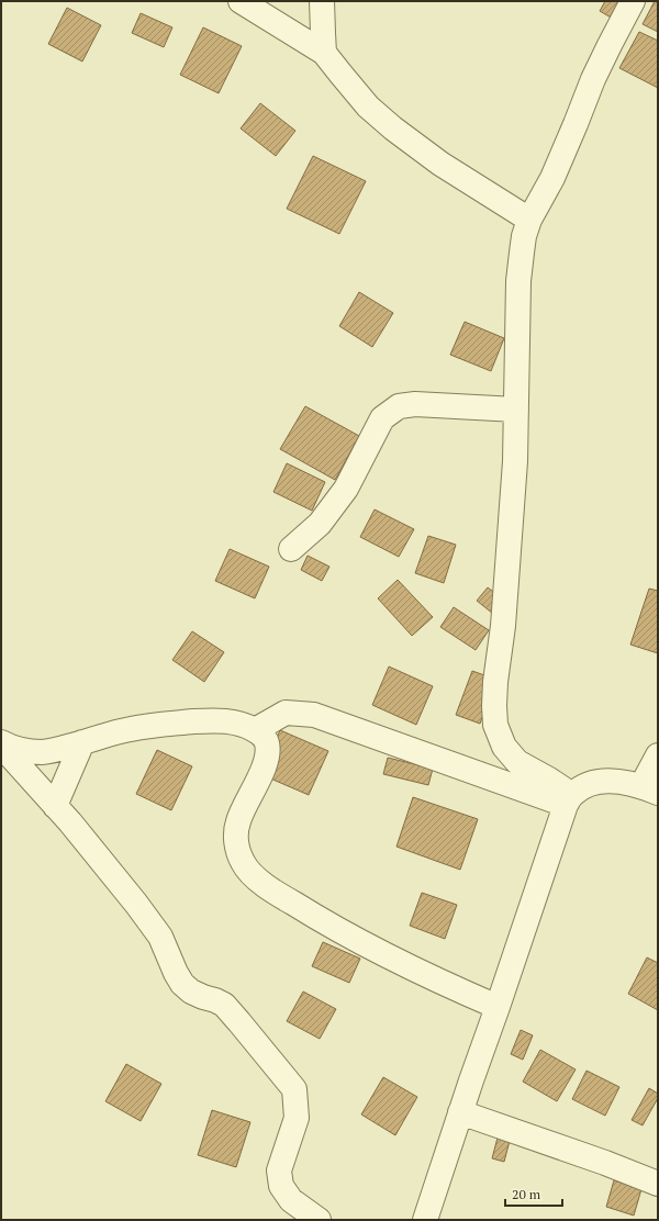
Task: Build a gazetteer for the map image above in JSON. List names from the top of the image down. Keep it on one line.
{"scale_bar":"20 m"}
